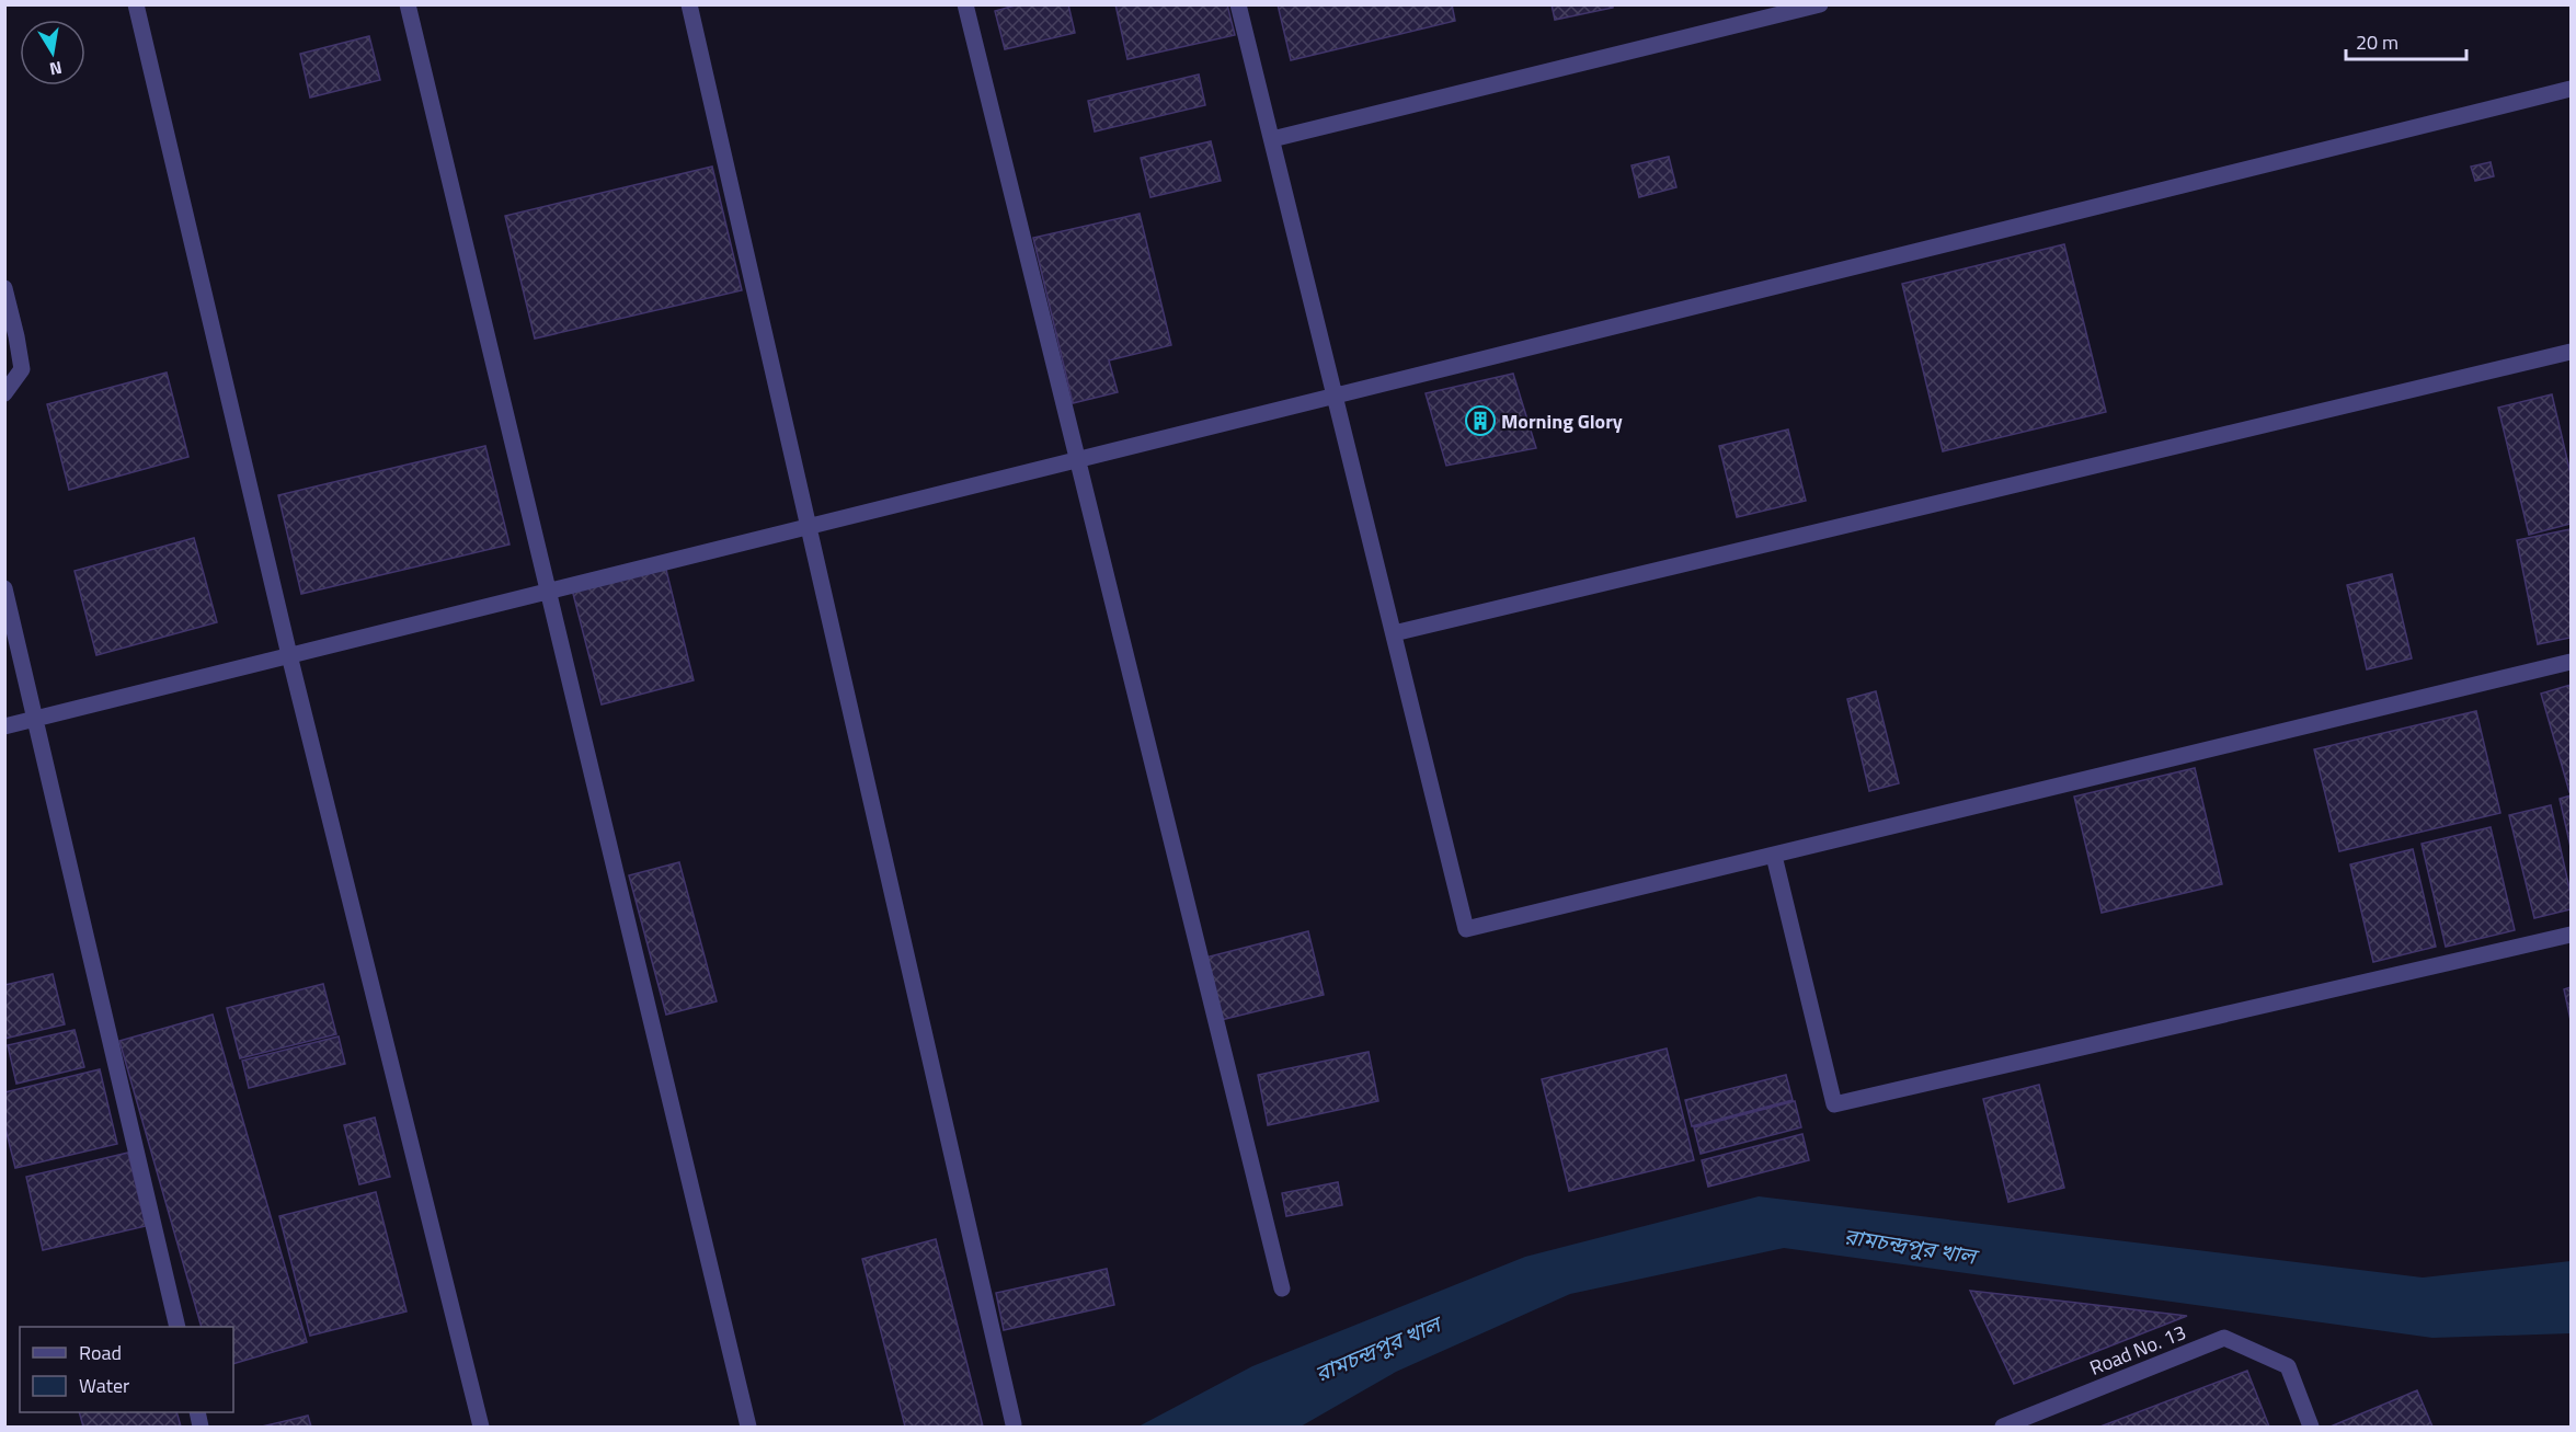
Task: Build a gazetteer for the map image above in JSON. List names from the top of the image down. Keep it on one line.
{"streets":{"street":["Road No. 13"]},"water":["রামচন্দ্রপুর খাল"],"places":{"building":["Morning Glory"]},"legend":["Road","Water"],"scale_bar":"20 m","north":"bottom"}
